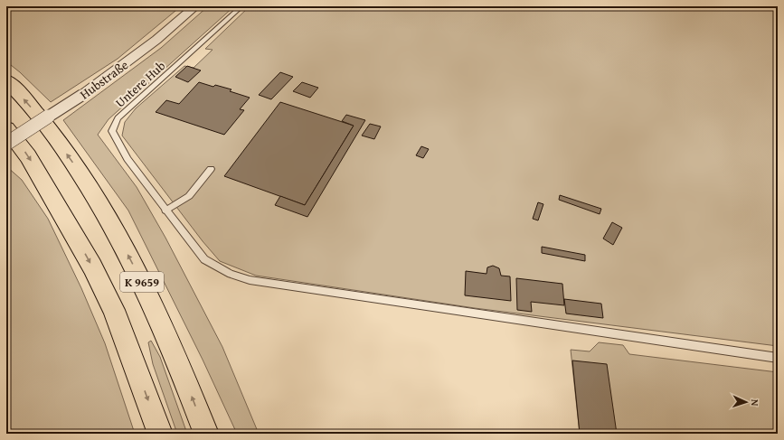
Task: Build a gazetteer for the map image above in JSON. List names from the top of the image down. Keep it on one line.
{"streets":{"main road":["K 9659"],"street":["Hubstraße"],"lane":["Untere Hub"]},"north":"right"}
